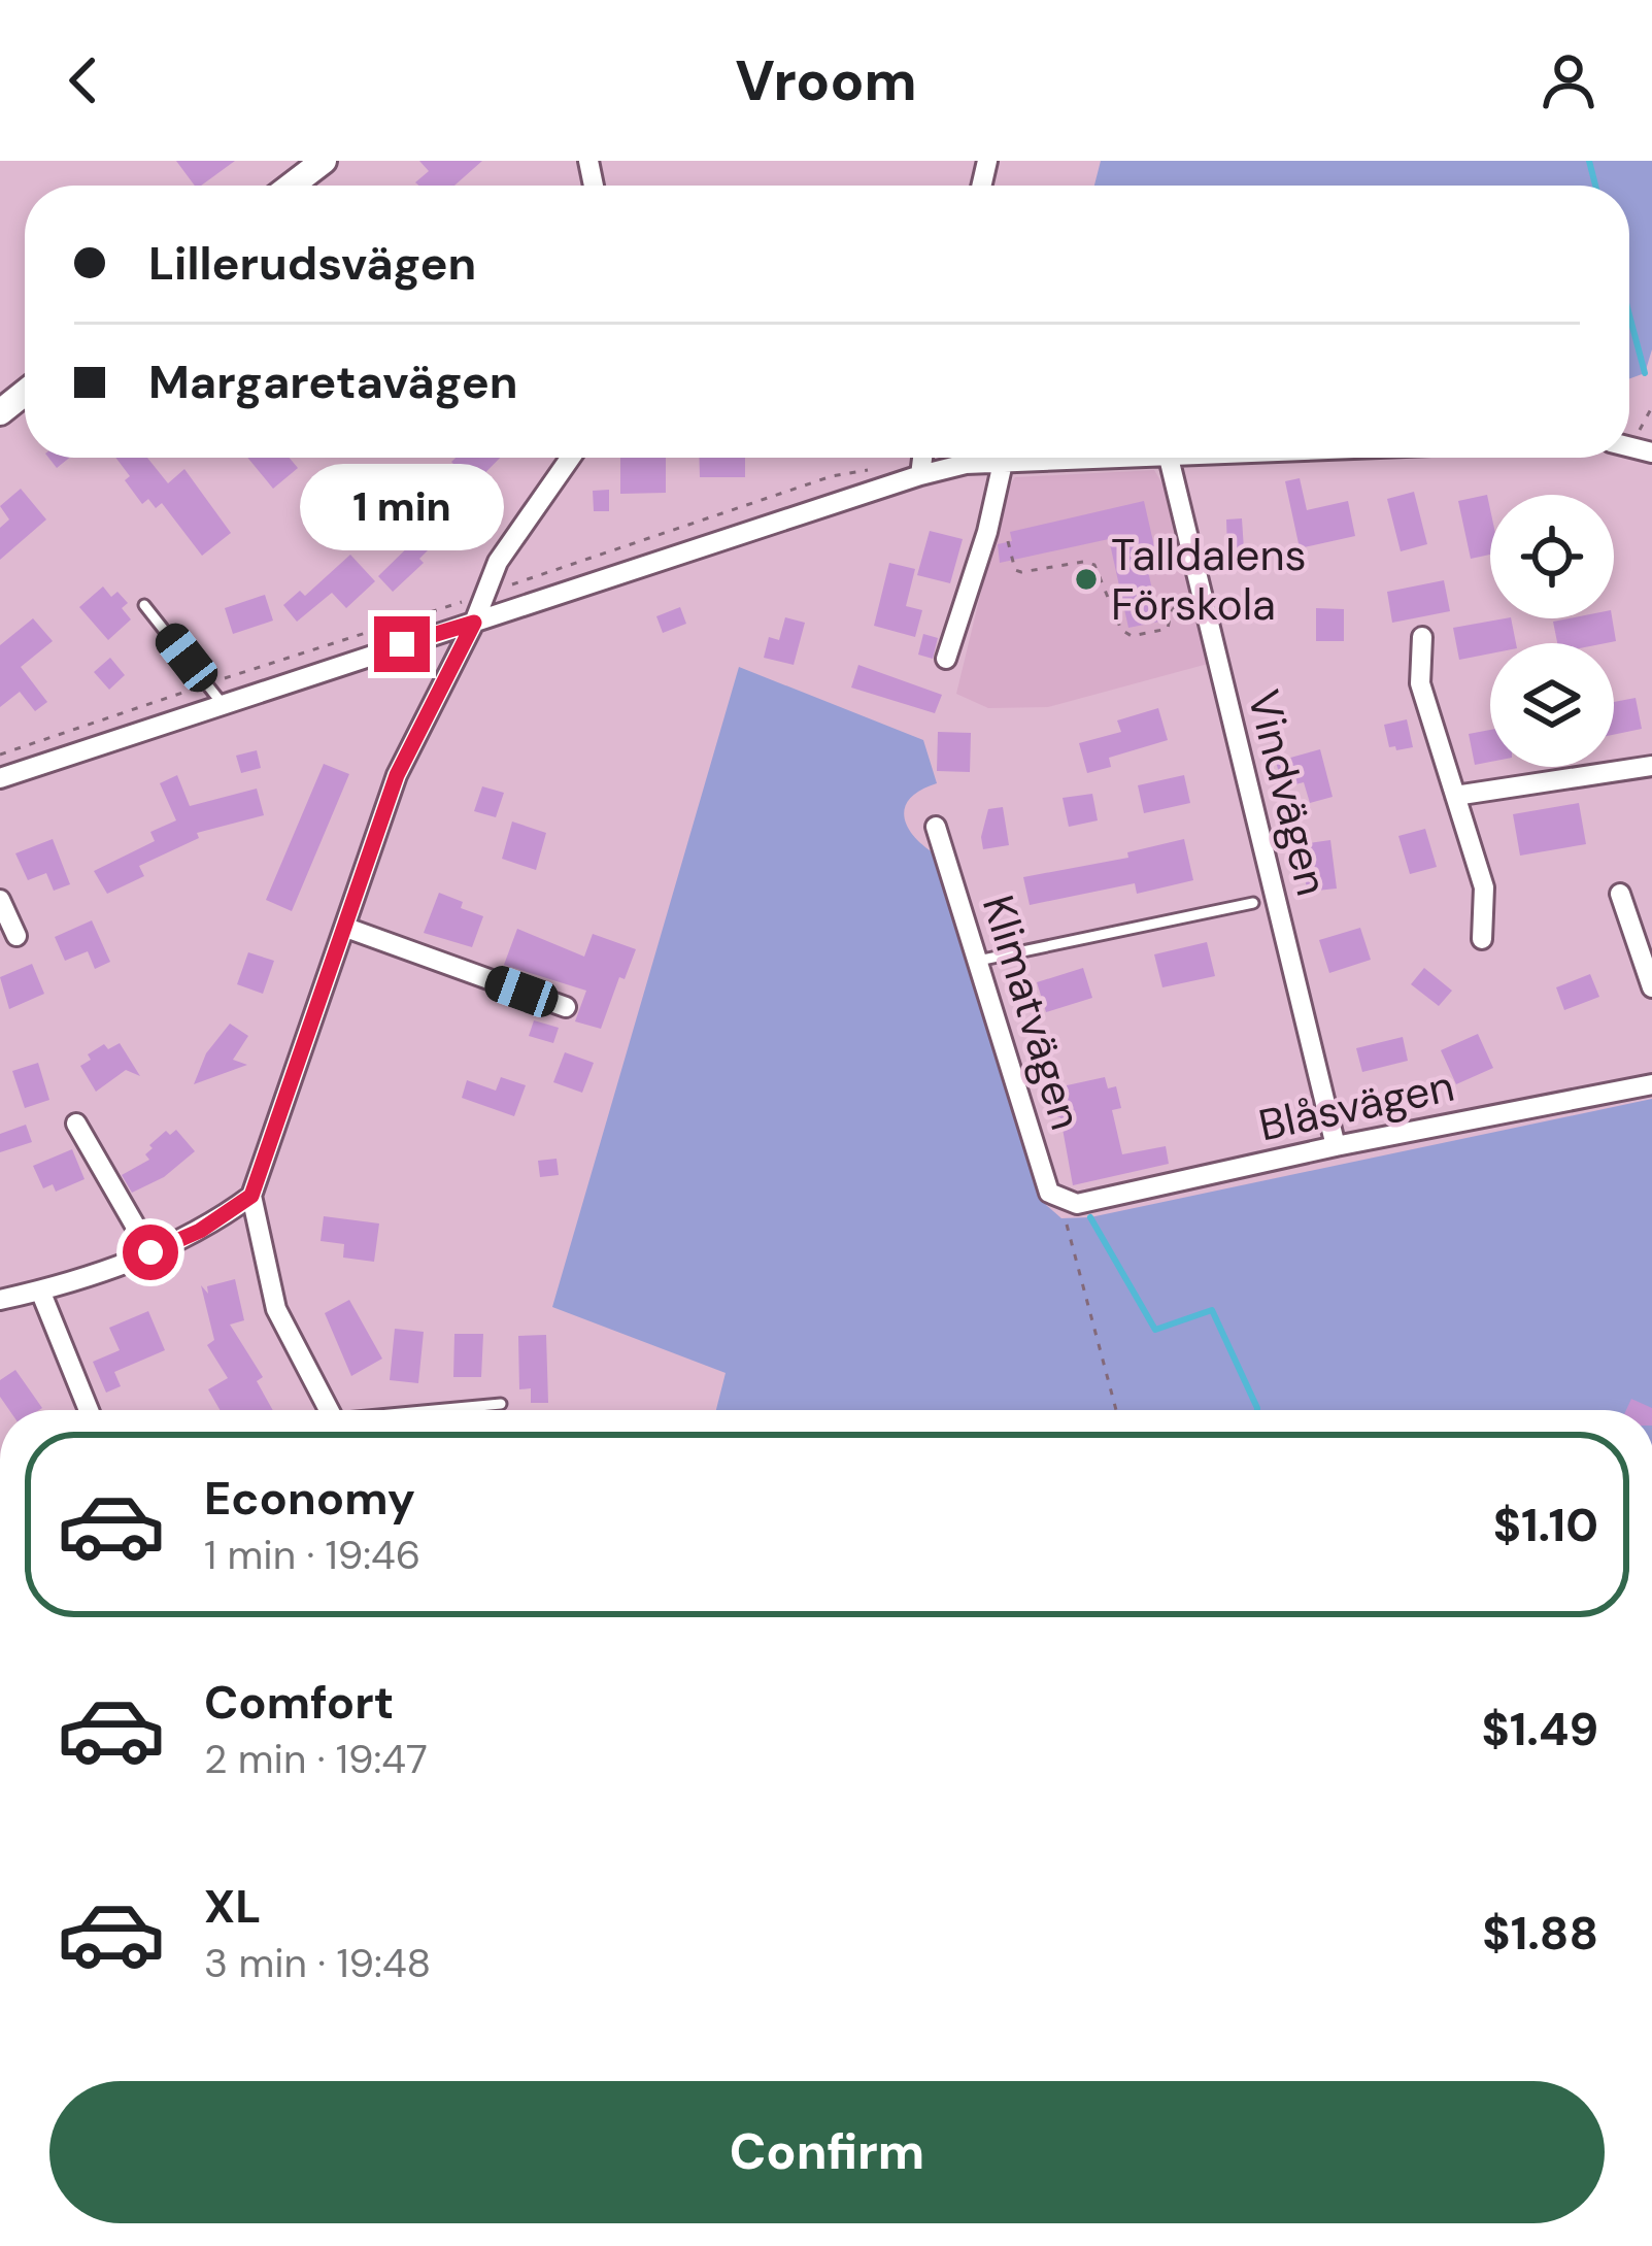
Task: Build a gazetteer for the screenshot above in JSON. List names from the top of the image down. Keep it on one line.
{"streets":{"street":["Vindvägen","Klimatvägen","Blåsvägen"]},"crossings":[["Vindvägen","Blåsvägen"],["Klimatvägen","Blåsvägen"]],"places":["Talldalens Förskola"],"page":{"header":"Vroom","banner":["Lillerudsvägen","Margaretavägen"],"bubble":"1 min","list":[{"name":"Economy","note":"1 min · 19:46","value":"$1.10"},{"name":"Comfort","note":"2 min · 19:47","value":"$1.49"},{"name":"XL","note":"3 min · 19:48","value":"$1.88"}],"buttons":"Confirm"}}
